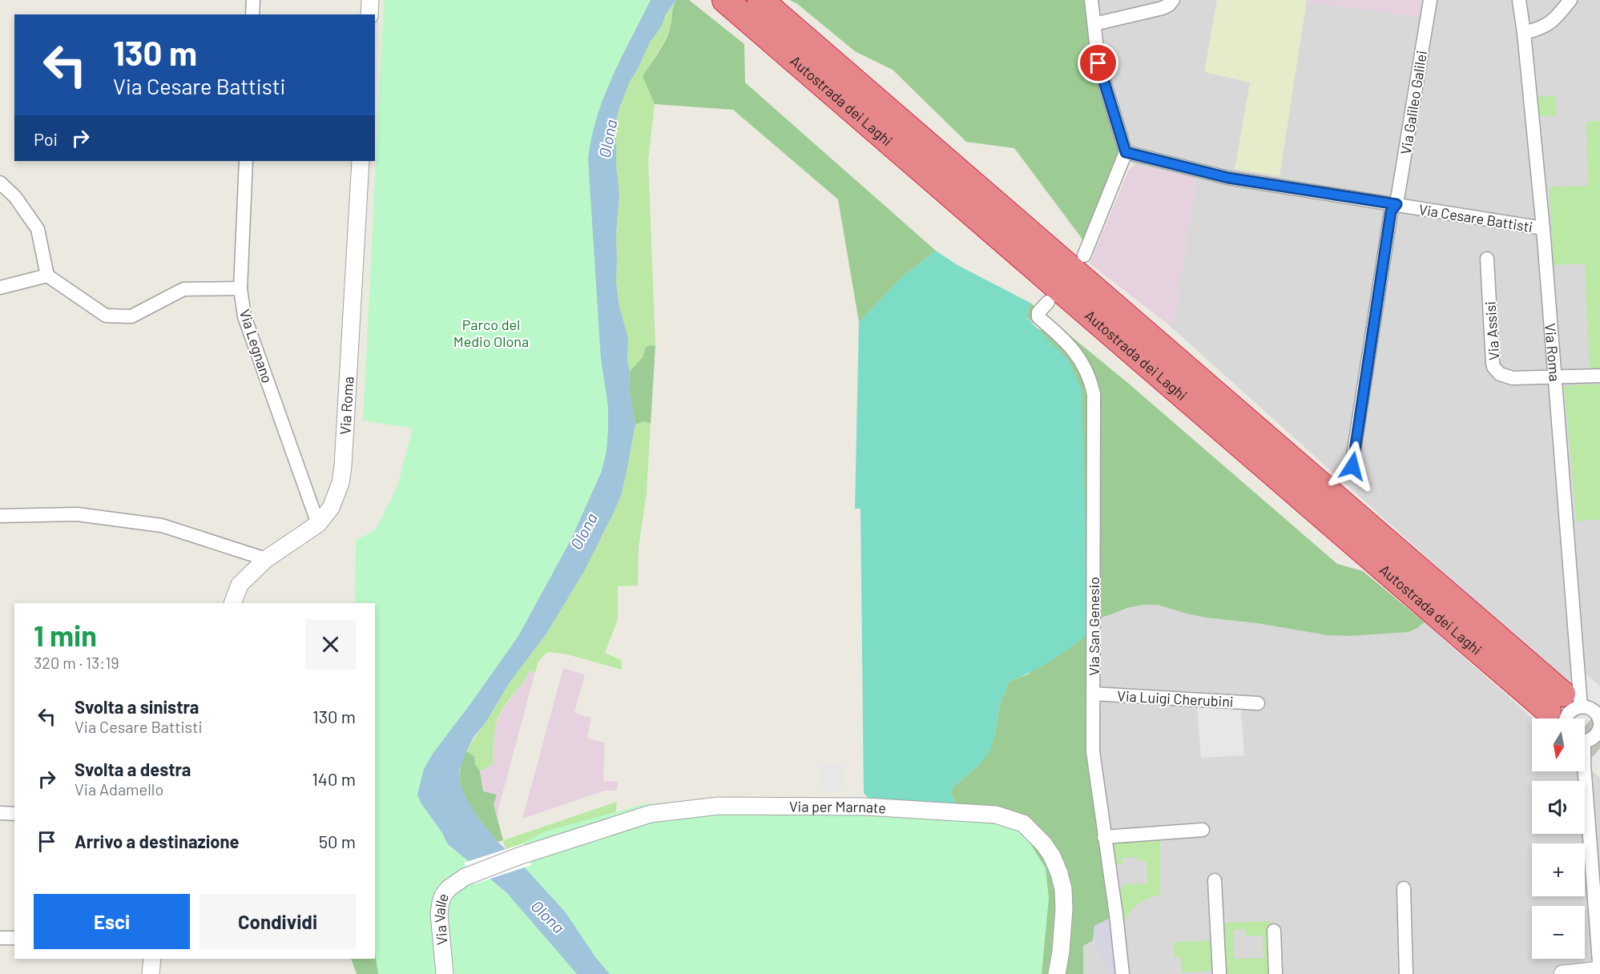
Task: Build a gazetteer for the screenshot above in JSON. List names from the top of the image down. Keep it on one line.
{"streets":{"highway":["Autostrada dei Laghi"],"street":["Via Galileo Galilei","Via Cesare Battisti","Via Assisi","Via Legnano","Via Roma","Via San Genesio","Via Luigi Cherubini","Via per Marnate","Via Valle"]},"crossings":[["Autostrada dei Laghi","Via Roma"],["Via Galileo Galilei","Via Cesare Battisti"],["Via Cesare Battisti","Via Roma"],["Via Assisi","Via Roma"],["Via Legnano","Via Roma"],["Via San Genesio","Via Luigi Cherubini"],["Via per Marnate","Via Valle"]],"water":["Olona"],"parks":["Parco del Medio Olona"],"north":"bottom","page":{"turn":["130 m","Via Cesare Battisti"],"then":"Poi","heading":["1 min","320 m · 13:19"],"list":[{"name":"Svolta a sinistra","note":"Via Cesare Battisti","value":"130 m"},{"name":"Svolta a destra","note":"Via Adamello","value":"140 m"},{"name":"Arrivo a destinazione","value":"50 m"}],"map_buttons":["+","−"],"buttons":["Esci","Condividi"]}}
